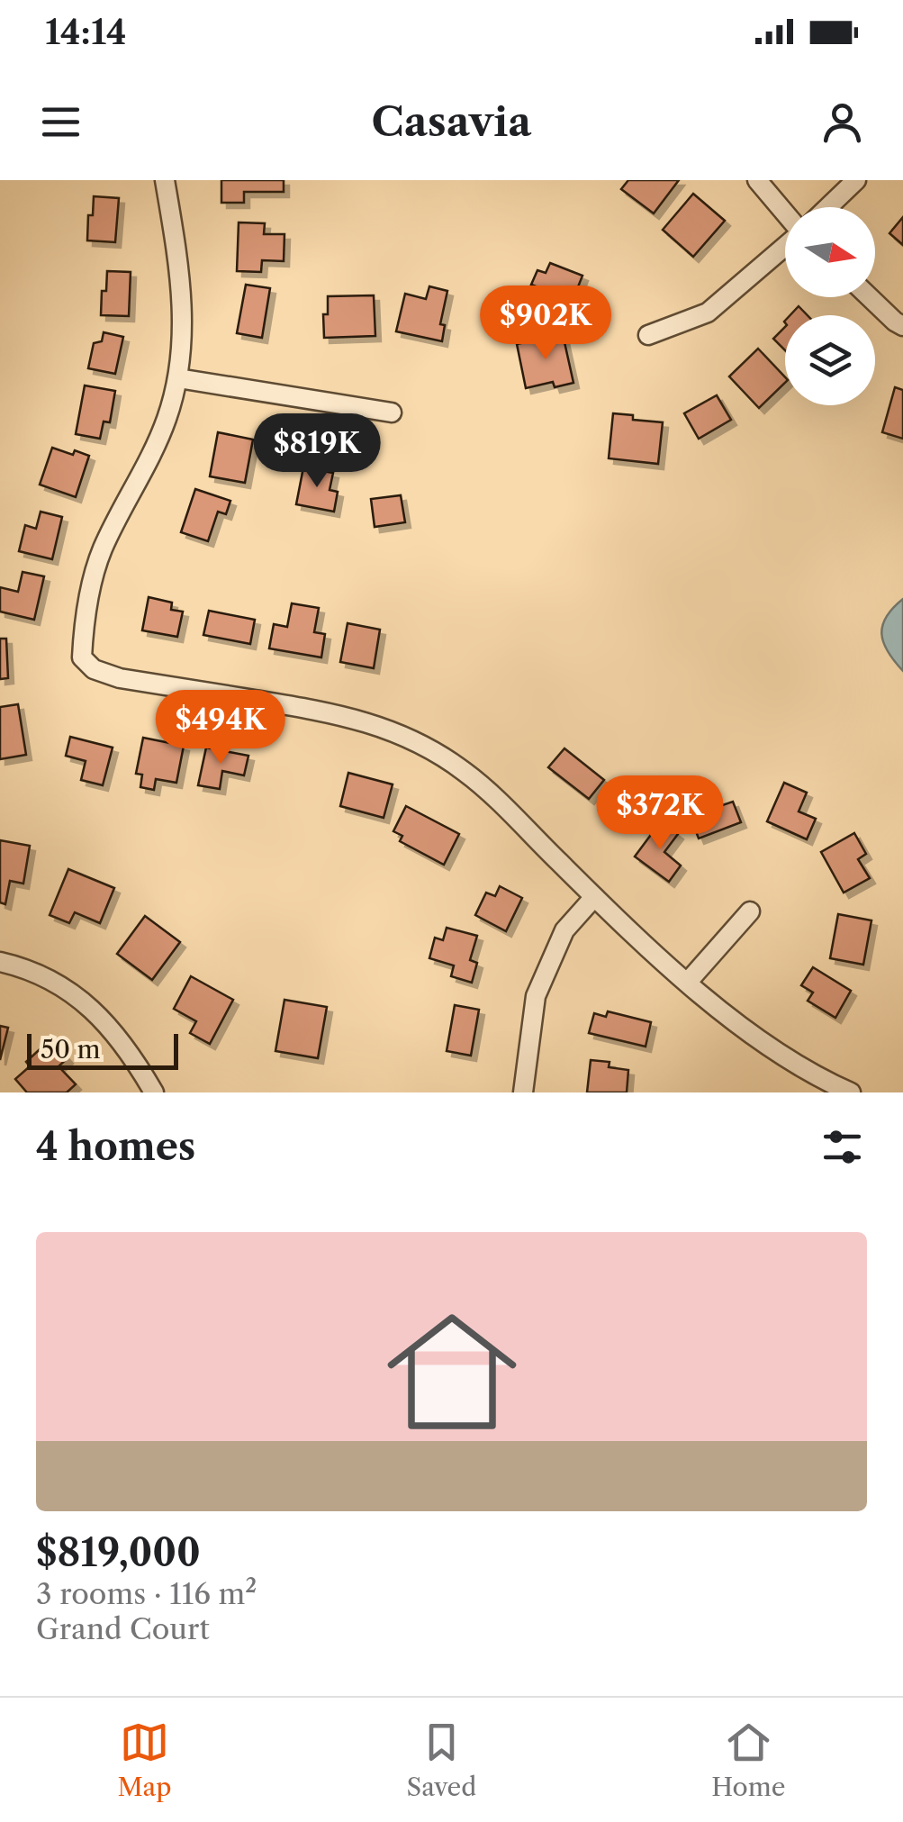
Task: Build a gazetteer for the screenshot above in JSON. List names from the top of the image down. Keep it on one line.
{"scale_bar":"50 m","north":"right","page":{"status":"14:14","header":"Casavia","price":["$902K","$819K","$494K","$372K"],"scale":"50 m","heading":"4 homes","list":[{"name":"$819,000","note":"3 rooms · 116 m² · Grand Court"}],"tabs":["Map","Saved","Home"]}}
